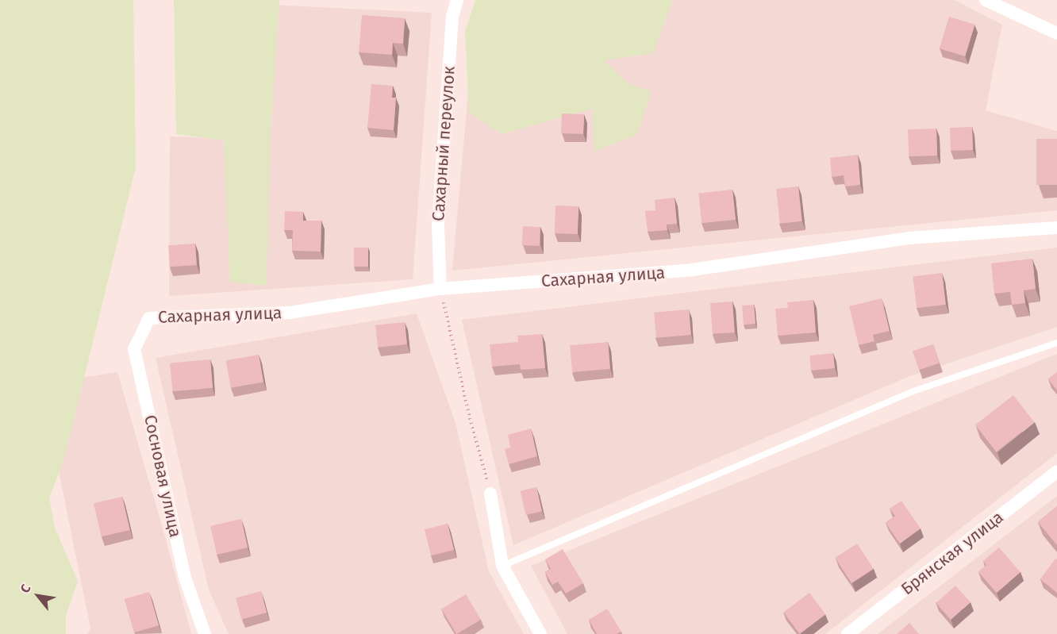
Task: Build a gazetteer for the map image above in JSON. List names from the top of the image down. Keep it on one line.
{"streets":{"street":["Сахарный переулок","Сахарная улица","Сосновая улица","Брянская улица"]},"crossings":[["Сахарный переулок","Сахарная улица"],["Сахарная улица","Сосновая улица"]],"north":"top left"}
